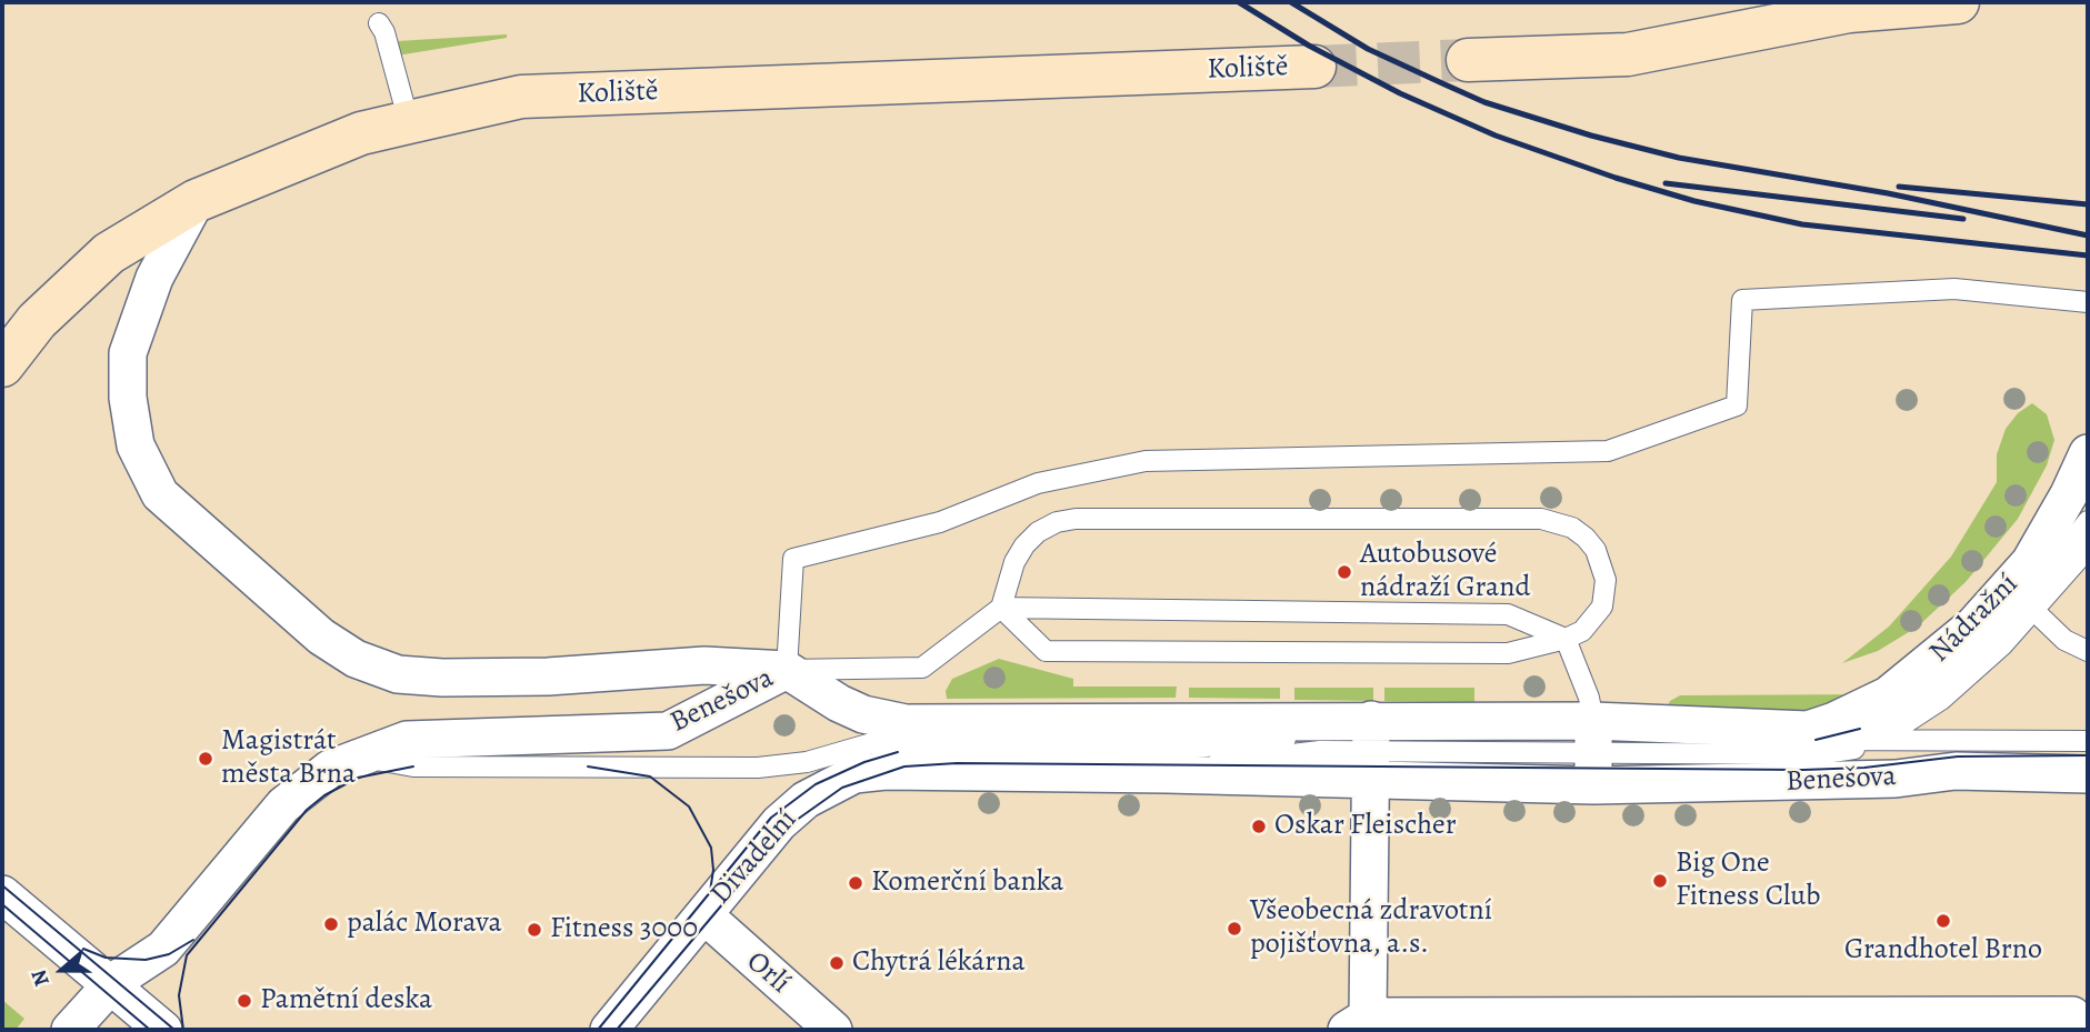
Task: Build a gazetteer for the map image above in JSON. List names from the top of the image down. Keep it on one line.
{"streets":{"main road":["Koliště"],"street":["Nádražní","Benešova","Divadelní","Orlí"]},"crossings":[["Nádražní","Benešova"],["Benešova","Divadelní"],["Divadelní","Orlí"]],"places":["Autobusové nádraží Grand","Magistrát města Brna","Oskar Fleischer","Big One Fitness Club","Komerční banka","Grandhotel Brno","palác Morava","Všeobecná zdravotní pojišťovna, a.s.","Fitness 3000","Chytrá lékárna","Pamětní deska"],"north":"left"}
